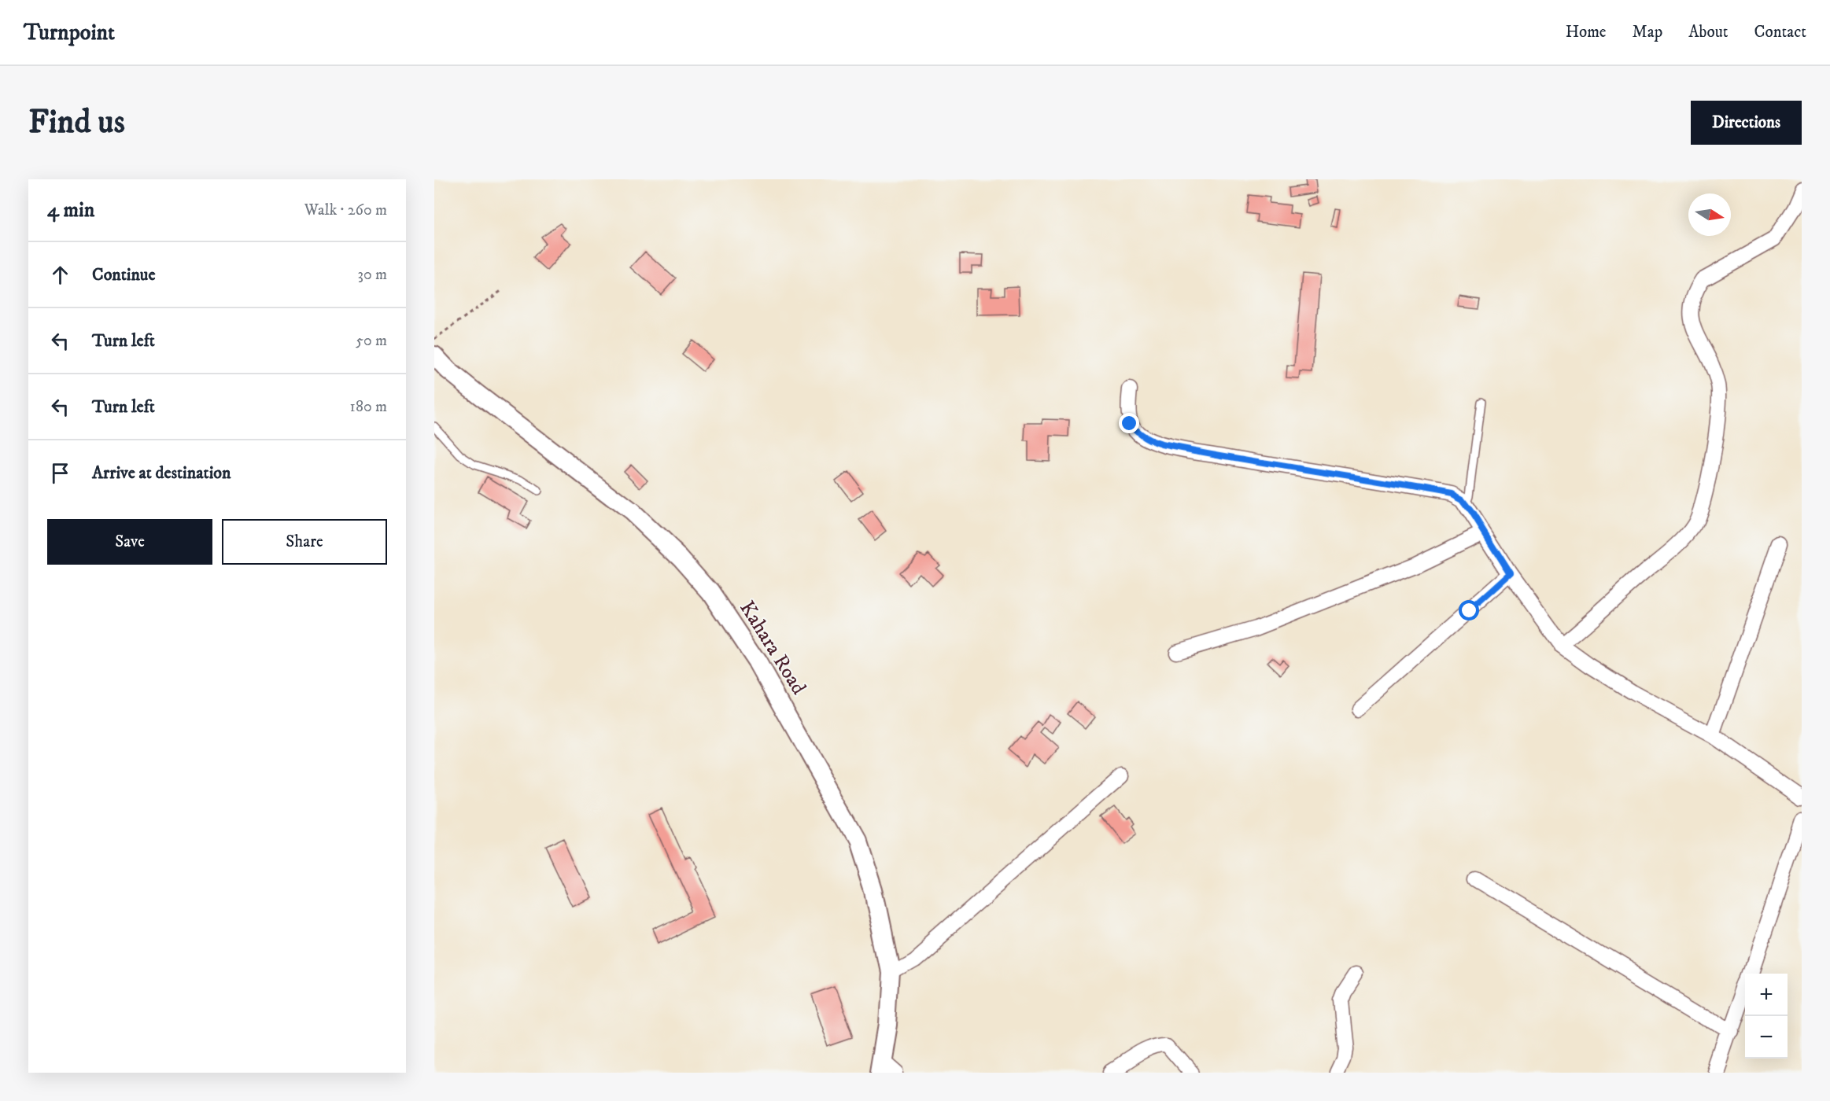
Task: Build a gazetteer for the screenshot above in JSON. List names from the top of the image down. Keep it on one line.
{"streets":{"street":["Kahara Road"]},"north":"right","page":{"header":"Turnpoint","nav":["Home","Map","About","Contact"],"buttons":["Directions",["Save","Share"]],"title":"Find us","heading":["4 min","Walk · 260 m"],"list":[["Continue","30 m"],["Turn left","50 m"],["Turn left","180 m"],"Arrive at destination"],"map_buttons":["+","−"]}}
